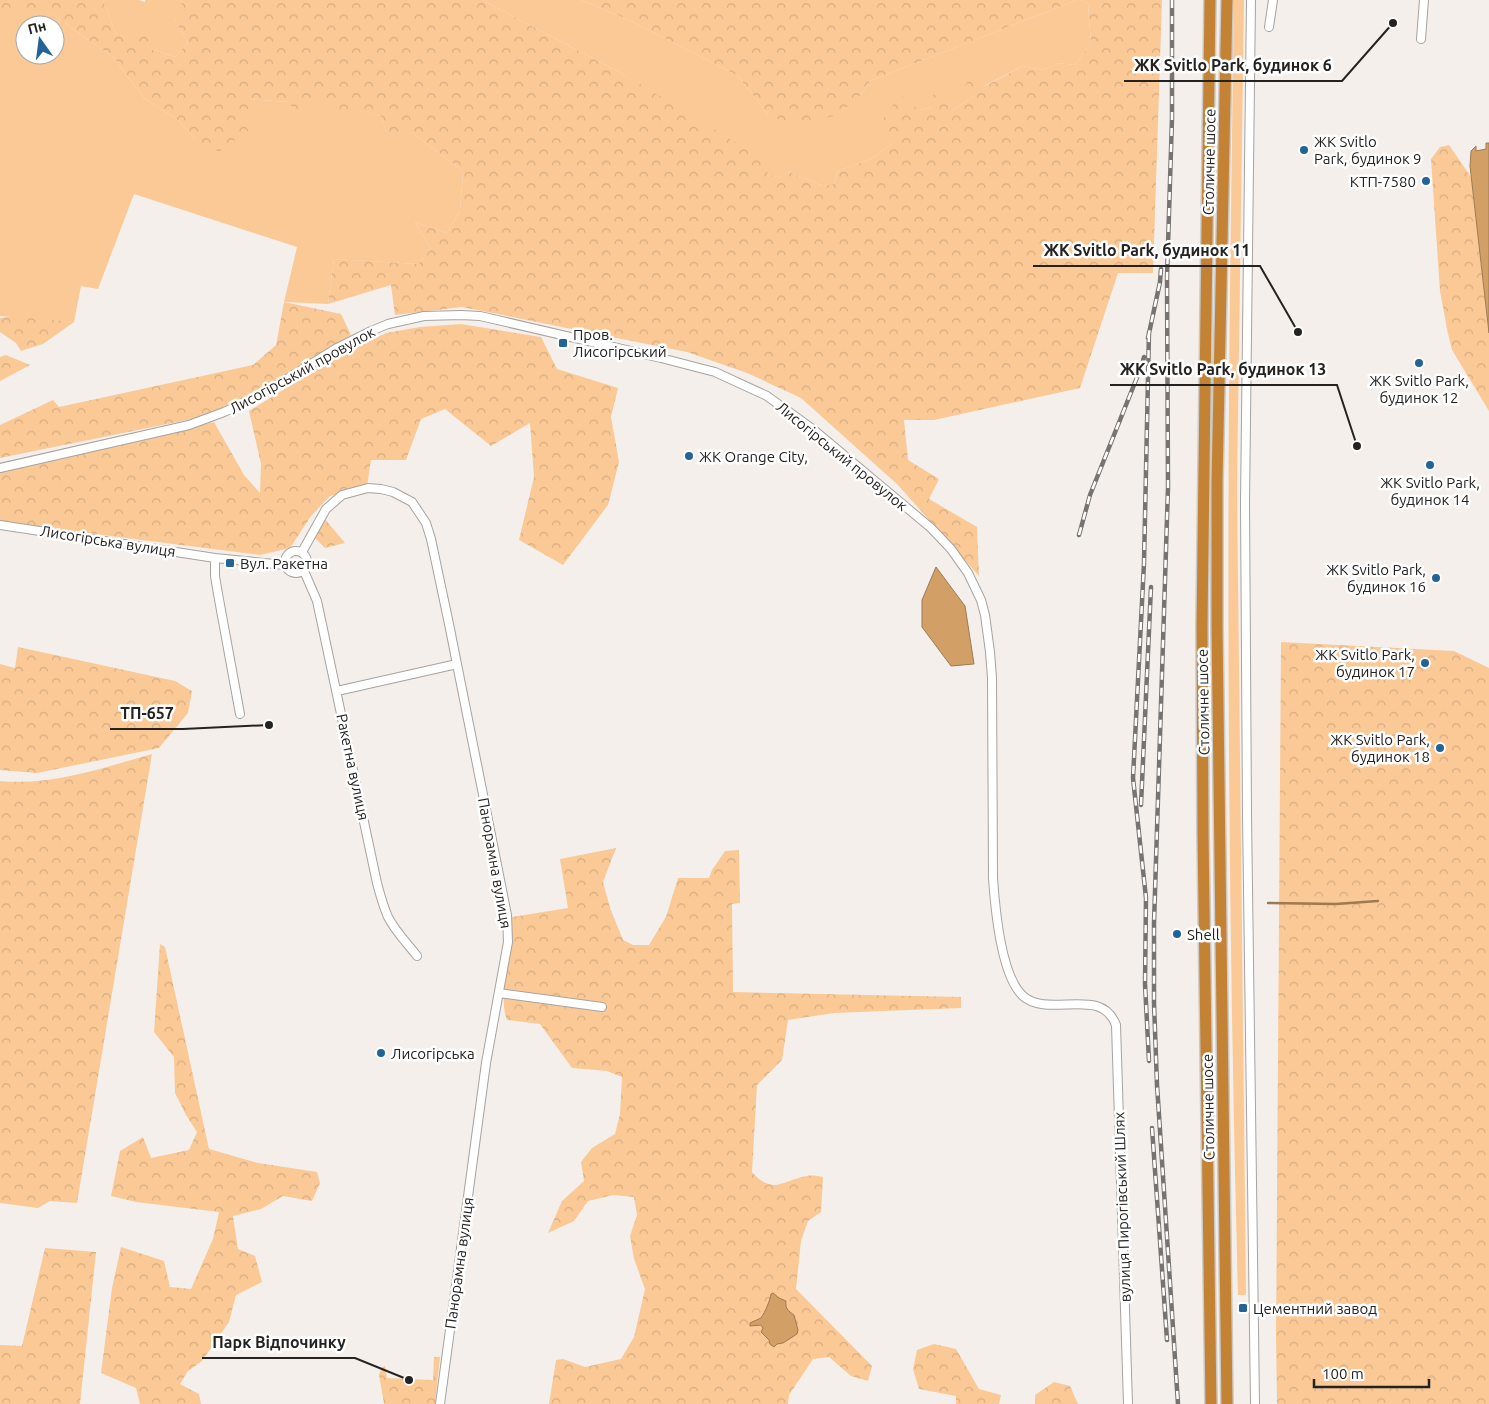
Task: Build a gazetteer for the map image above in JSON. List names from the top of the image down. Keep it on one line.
{"streets":{"highway":["Столичне шосе"],"street":["Лисогірський провулок","Лисогірська вулиця","Ракетна вулиця","Панорамна вулиця","вулиця Пирогівський Шлях"]},"crossings":[["Лисогірський провулок","вулиця Пирогівський Шлях"],["Лисогірська вулиця","Ракетна вулиця"],["Лисогірська вулиця","Панорамна вулиця"],["Ракетна вулиця","Панорамна вулиця"]],"places":{"other":["ЖК Svitlo Park, будинок 6","ЖК Svitlo Park, будинок 9","КТП-7580","ЖК Svitlo Park, будинок 11","ЖК Svitlo Park, будинок 12","ЖК Svitlo Park, будинок 13","ЖК Orange City,","ЖК Svitlo Park, будинок 14","ЖК Svitlo Park, будинок 16","ЖК Svitlo Park, будинок 17","ТП-657","ЖК Svitlo Park, будинок 18","Shell","Лисогірська","Парк Відпочинку"],"transit":["Пров. Лисогірський","Вул. Ракетна","Цементний завод"]},"scale_bar":"100 m","north":"top"}
